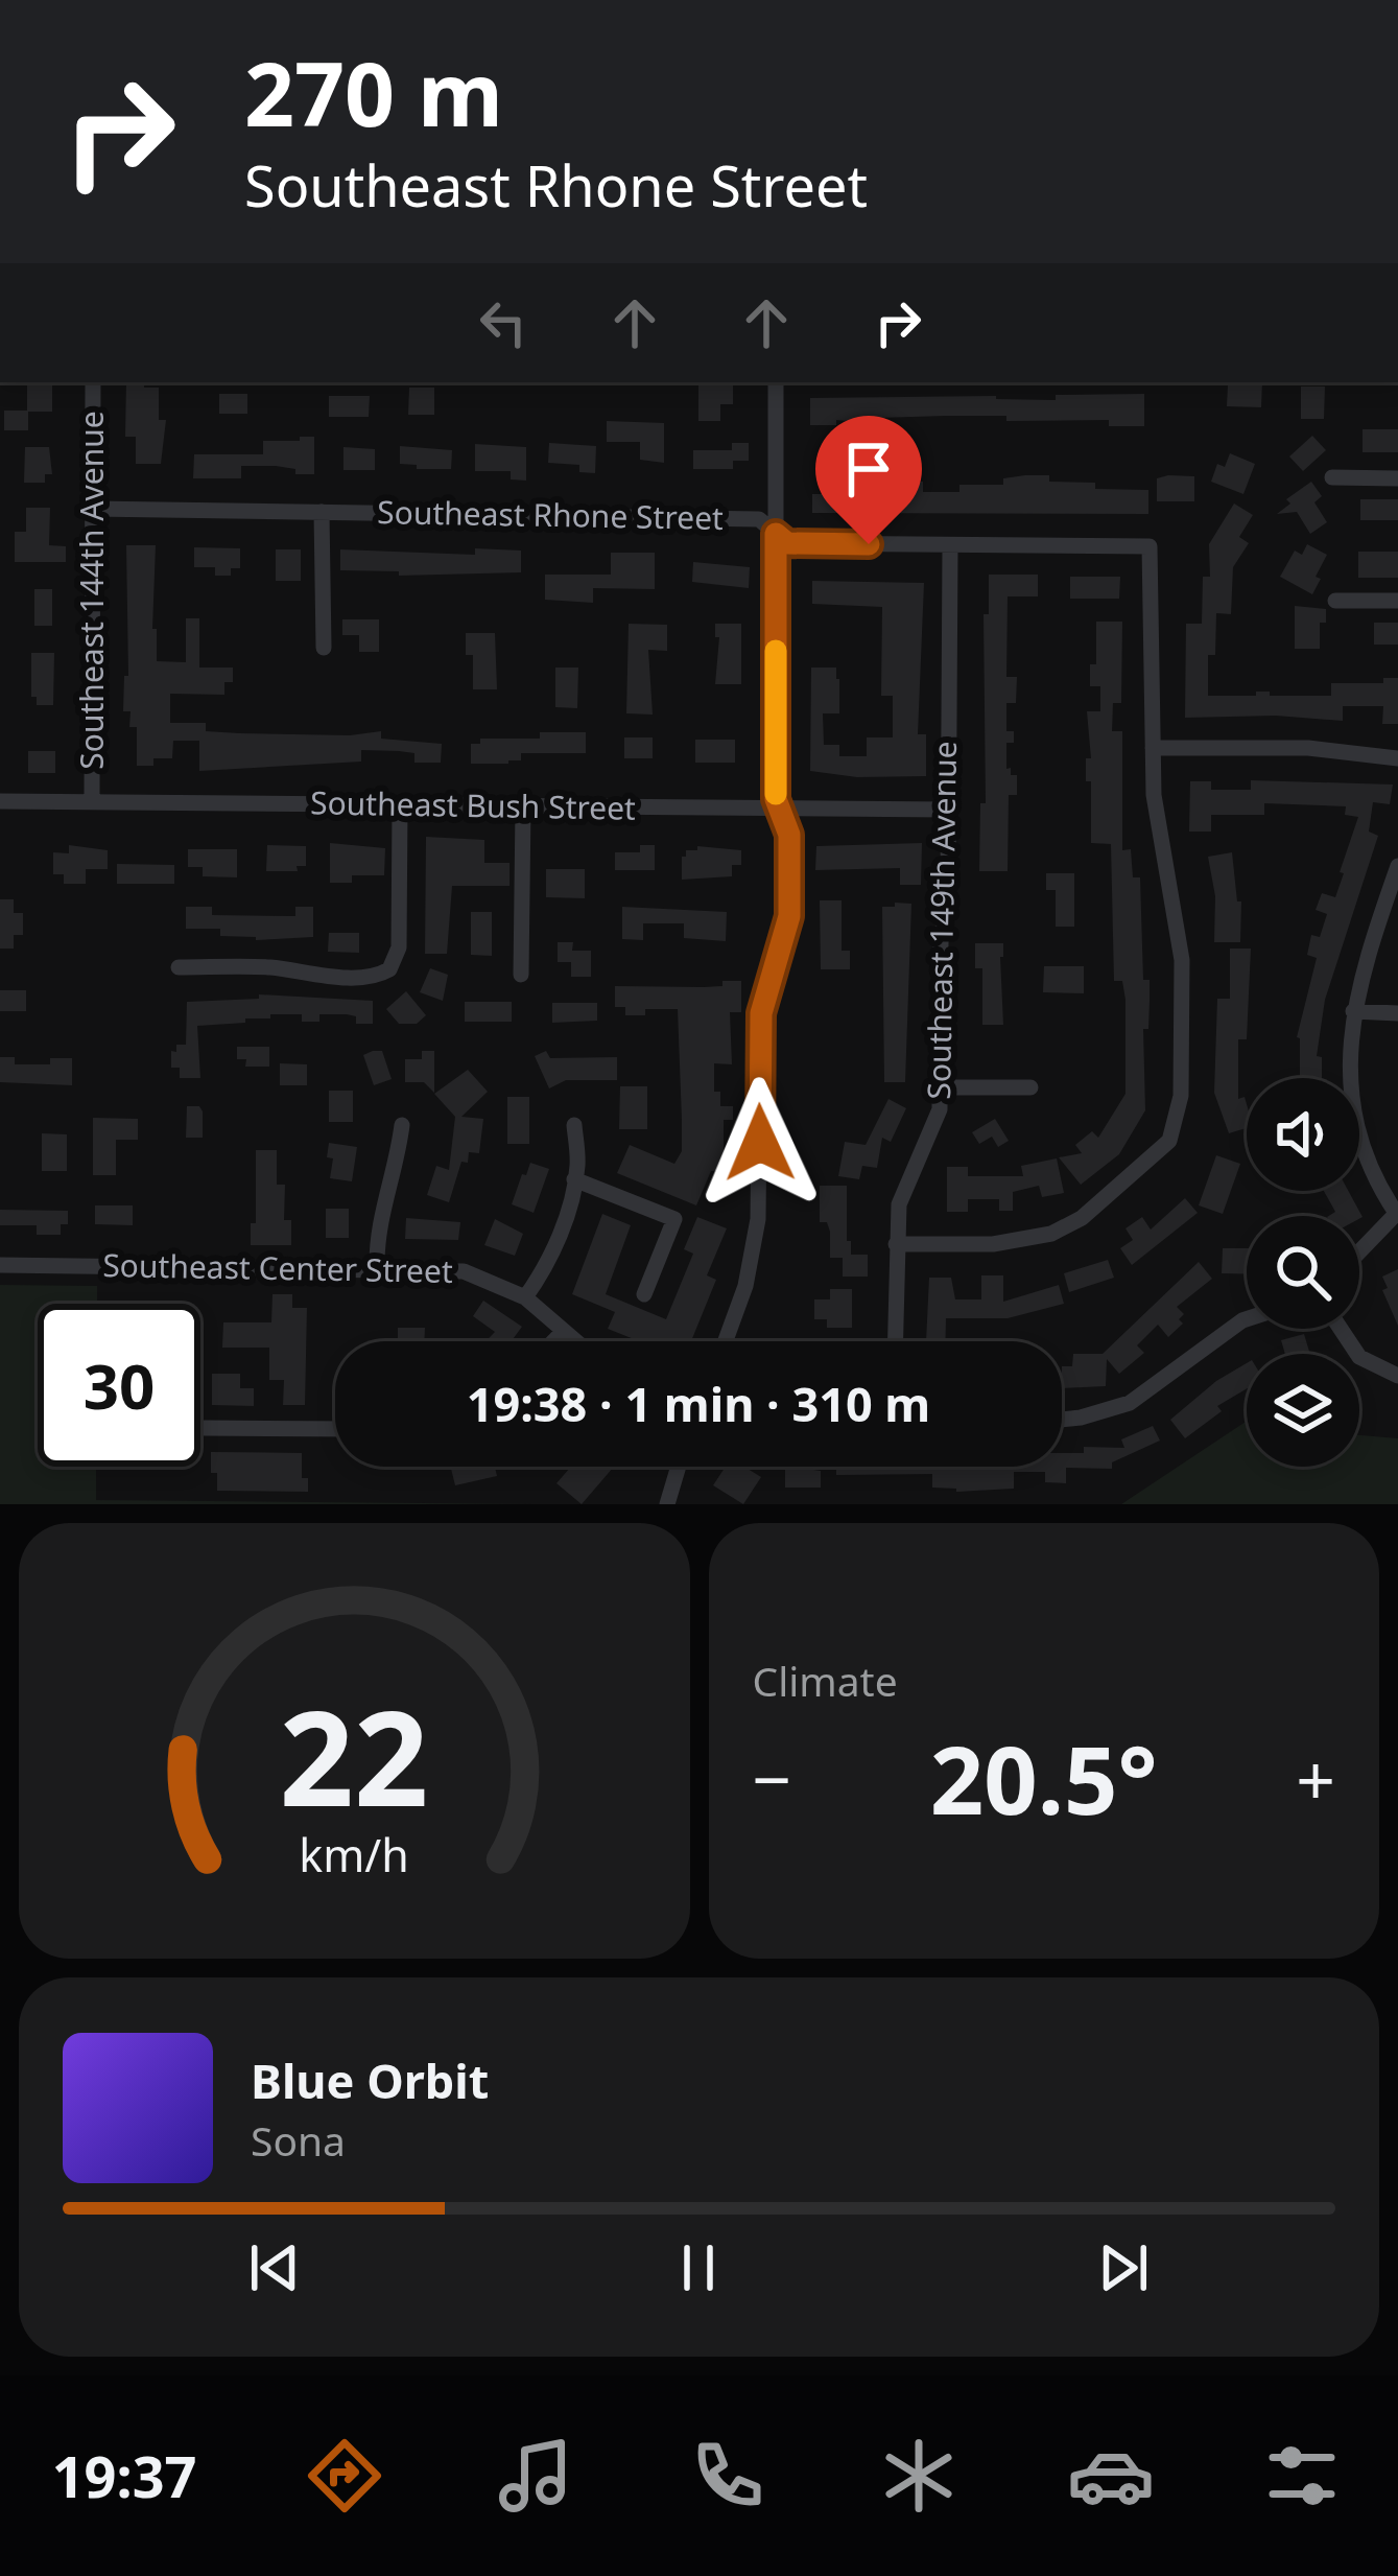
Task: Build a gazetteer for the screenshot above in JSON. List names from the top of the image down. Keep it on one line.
{"streets":{"street":["Southeast Rhone Street","Southeast 144th Avenue","Southeast Bush Street","Southeast 149th Avenue","Southeast Center Street"]},"crossings":[["Southeast Rhone Street","Southeast 144th Avenue"],["Southeast Rhone Street","Southeast 149th Avenue"],["Southeast 144th Avenue","Southeast Bush Street"],["Southeast Bush Street","Southeast 149th Avenue"]],"page":{"turn":["270 m","Southeast Rhone Street"],"limit":"30","trip":"19:38 · 1 min · 310 m","tile":"Climate","heat":["−","20.5°","+"],"song":["Blue Orbit","Sona"],"tabs":"19:37","gauge":["22","km/h"]}}
